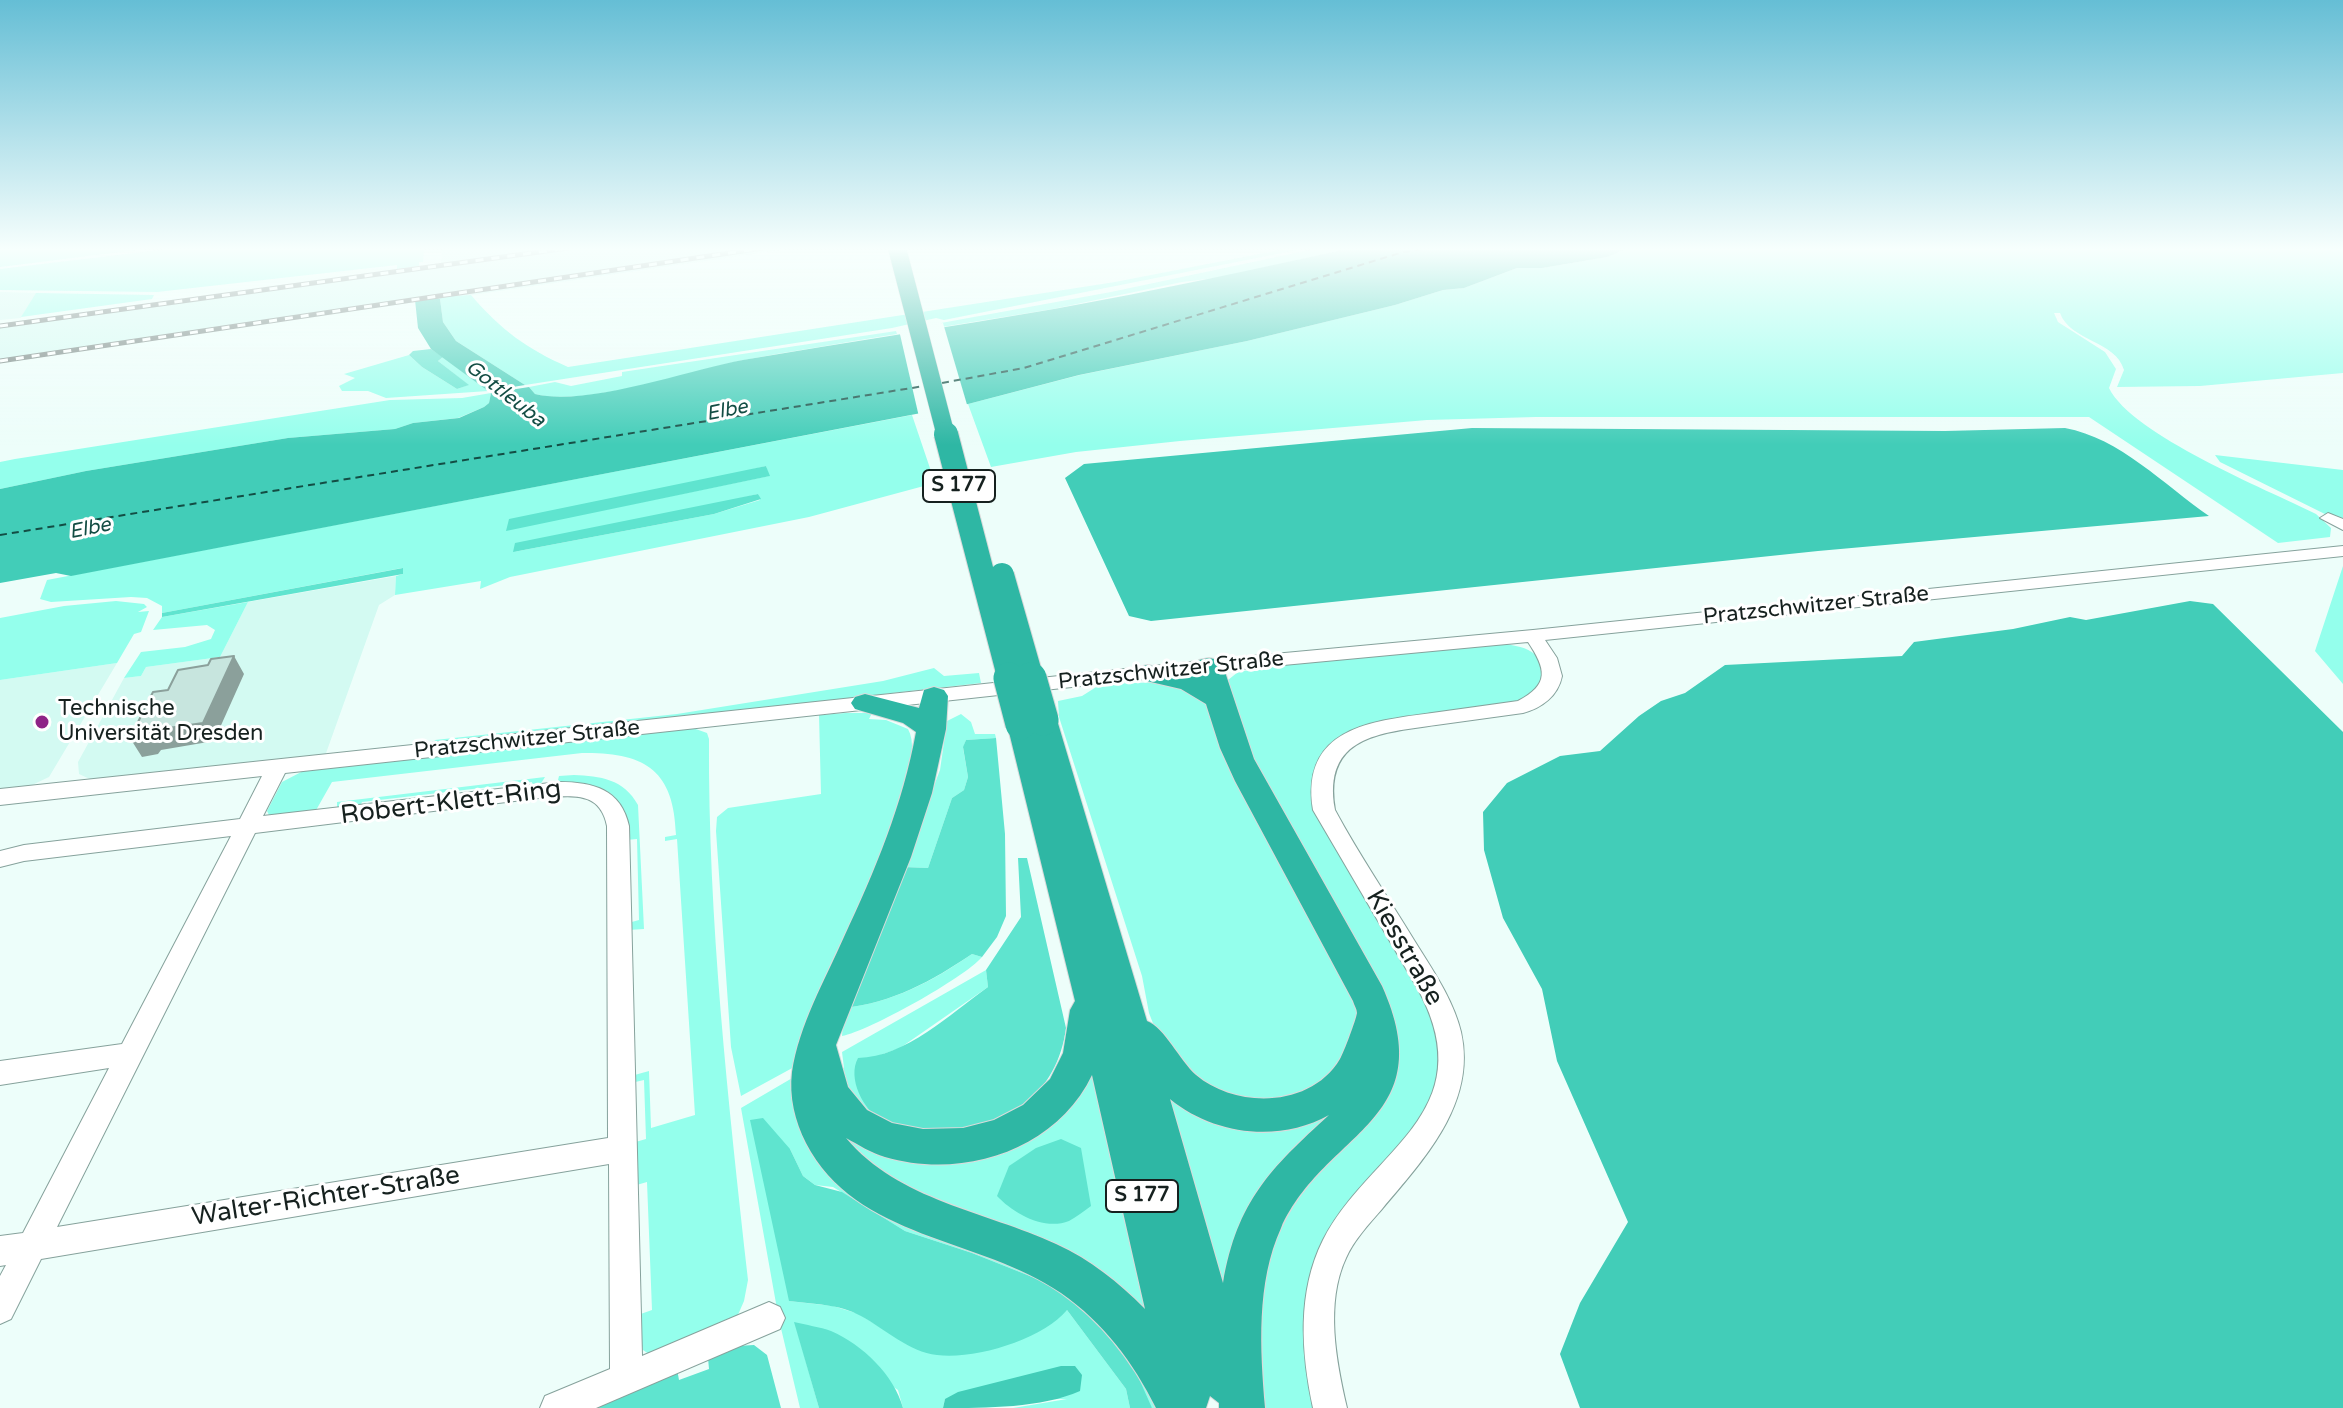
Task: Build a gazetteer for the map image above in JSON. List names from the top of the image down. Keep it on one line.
{"streets":{"highway":["S 177"],"street":["Pratzschwitzer Straße","Robert-Klett-Ring","Kiesstraße","Walter-Richter-Straße"]},"crossings":[["Pratzschwitzer Straße","Kiesstraße"],["Robert-Klett-Ring","Walter-Richter-Straße"]],"water":["Gottleuba","Elbe"],"places":["Technische Universität Dresden"]}
